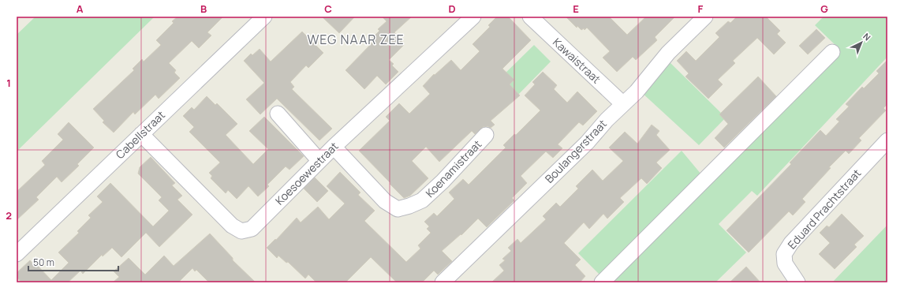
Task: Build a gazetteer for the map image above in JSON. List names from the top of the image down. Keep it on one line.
{"streets":{"street":["Kawaistraat","Cabellstraat","Boulangerstraat","Koenamistraat","Koesoewestraat","Eduard Prachtstraat"]},"crossings":[["Kawaistraat","Boulangerstraat"],["Cabellstraat","Koesoewestraat"],["Koenamistraat","Koesoewestraat"]],"districts":["WEG NAAR ZEE"],"scale_bar":"50 m","north":"top right","grid":{"columns":["A","B","C","D","E","F","G"],"rows":["1","2"]}}
